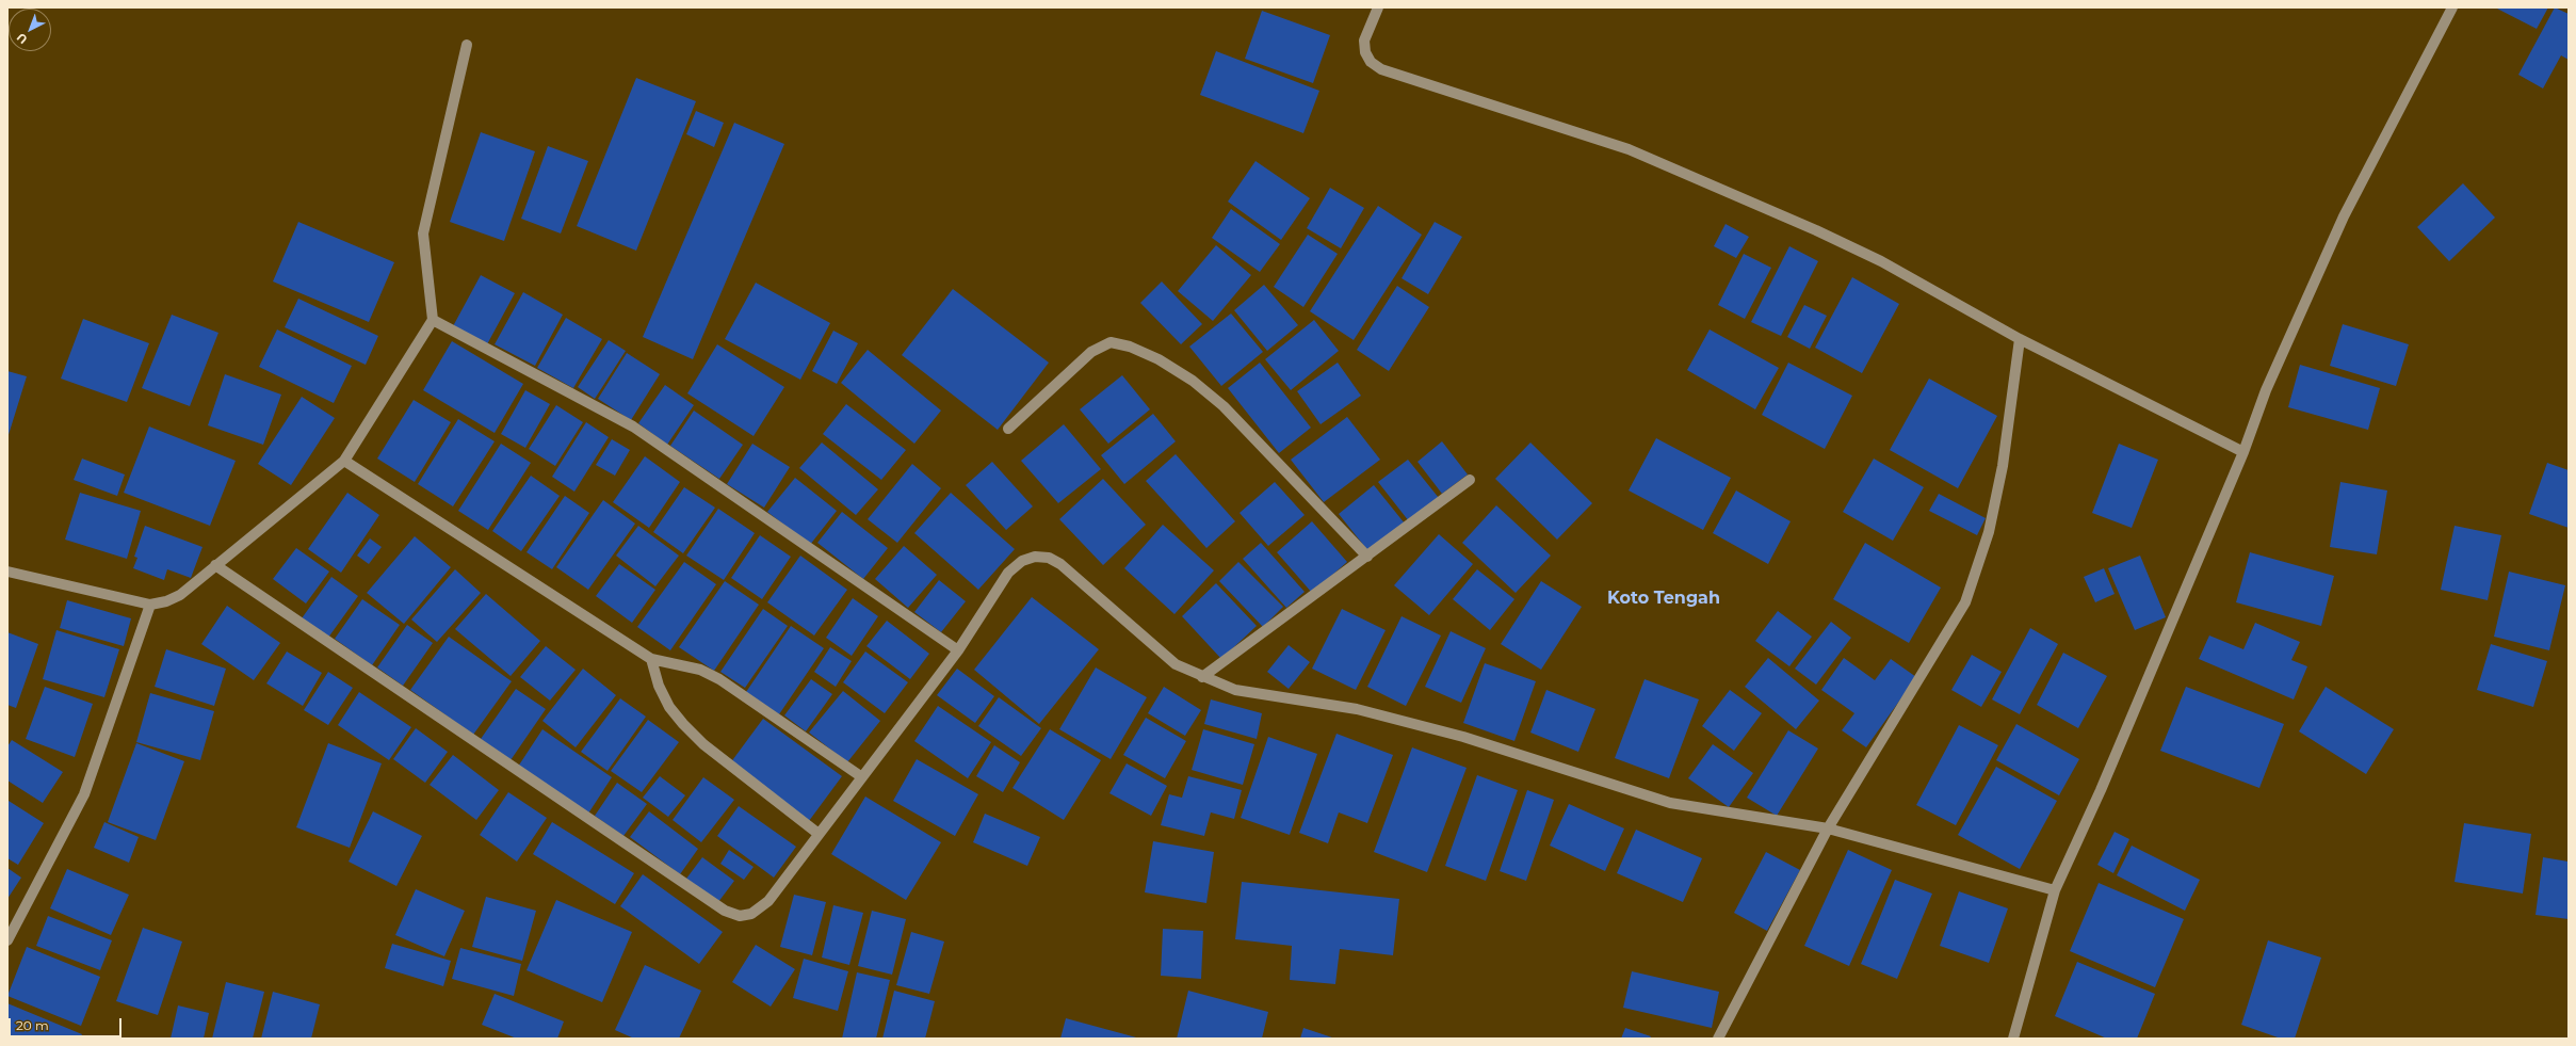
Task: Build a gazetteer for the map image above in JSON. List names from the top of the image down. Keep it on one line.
{"districts":["Koto Tengah"],"scale_bar":"20 m","north":"bottom left"}
